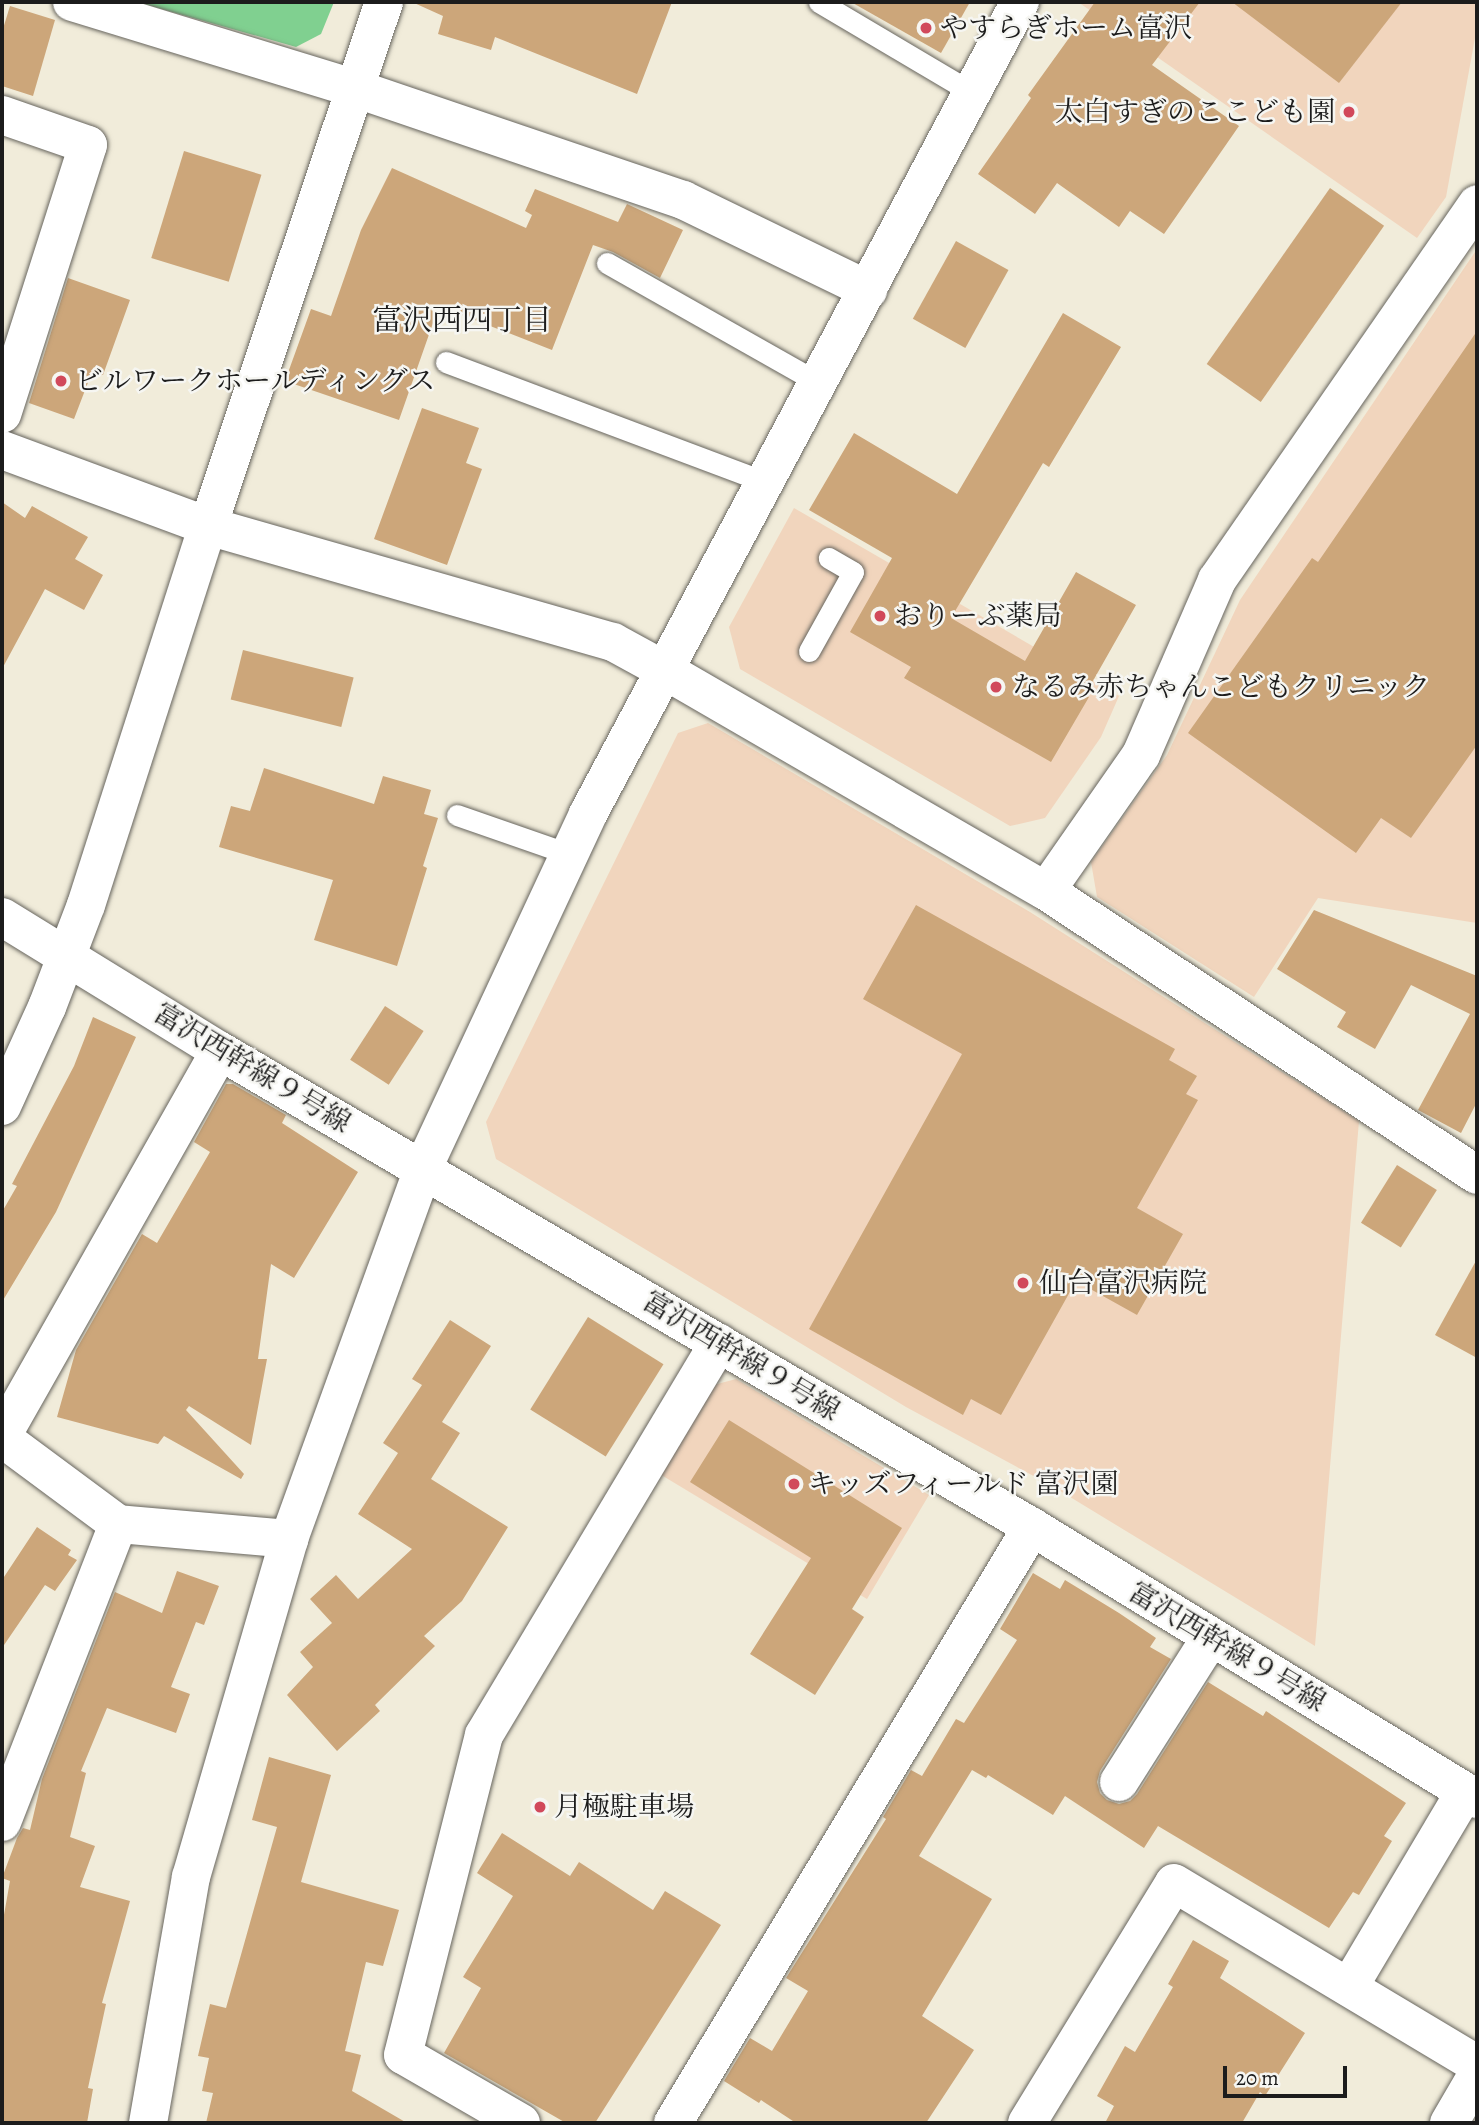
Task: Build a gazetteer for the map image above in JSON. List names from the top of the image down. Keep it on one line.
{"streets":{"street":["富沢西幹線９号線"]},"districts":["富沢西四丁目"],"places":["やすらぎホーム富沢","太白すぎのここども園","ビルワークホールディングス","おりーぶ薬局","なるみ赤ちゃんこどもクリニック","仙台富沢病院","キッズフィールド 富沢園","月極駐車場"],"scale_bar":"20 m"}
